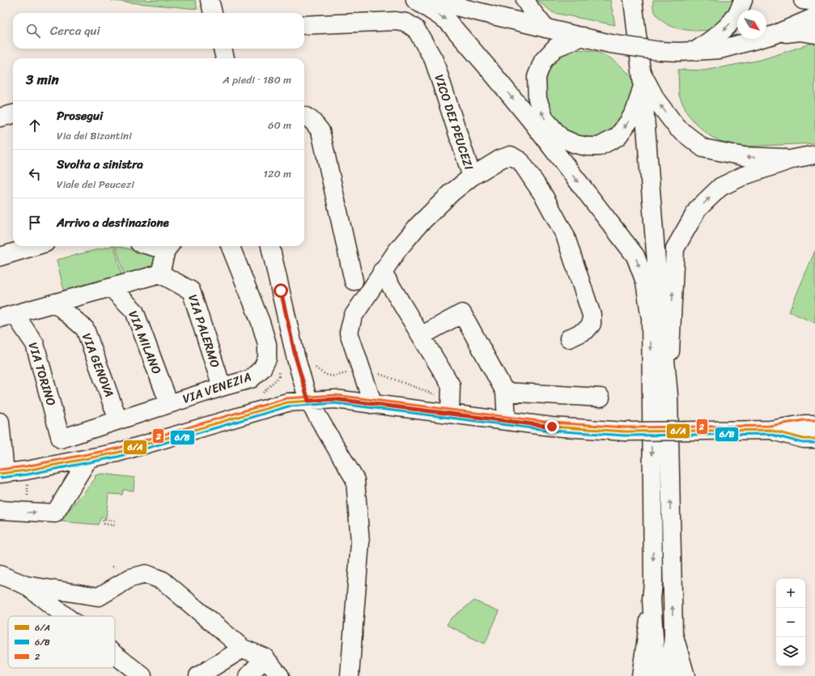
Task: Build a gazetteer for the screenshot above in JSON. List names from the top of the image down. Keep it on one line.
{"streets":{"main road":["VICO DEI PEUCEZI","VIA PALERMO","VIA MILANO","VIA GENOVA","VIA TORINO","VIA VENEZIA"]},"crossings":[["VIA PALERMO","VIA VENEZIA"],["VIA MILANO","VIA VENEZIA"],["VIA GENOVA","VIA VENEZIA"],["VIA TORINO","VIA VENEZIA"]],"lines":["transit line 2","transit line 6/A","transit line 6/B"],"legend":["6/A","6/B","2"],"north":"bottom right","page":{"search":"Cerca qui","heading":["3 min","A piedi · 180 m"],"list":[["Prosegui","Via dei Bizantini","60 m"],["Svolta a sinistra","Viale dei Peucezi","120 m"],"Arrivo a destinazione"],"map_buttons":["+","−"]}}
